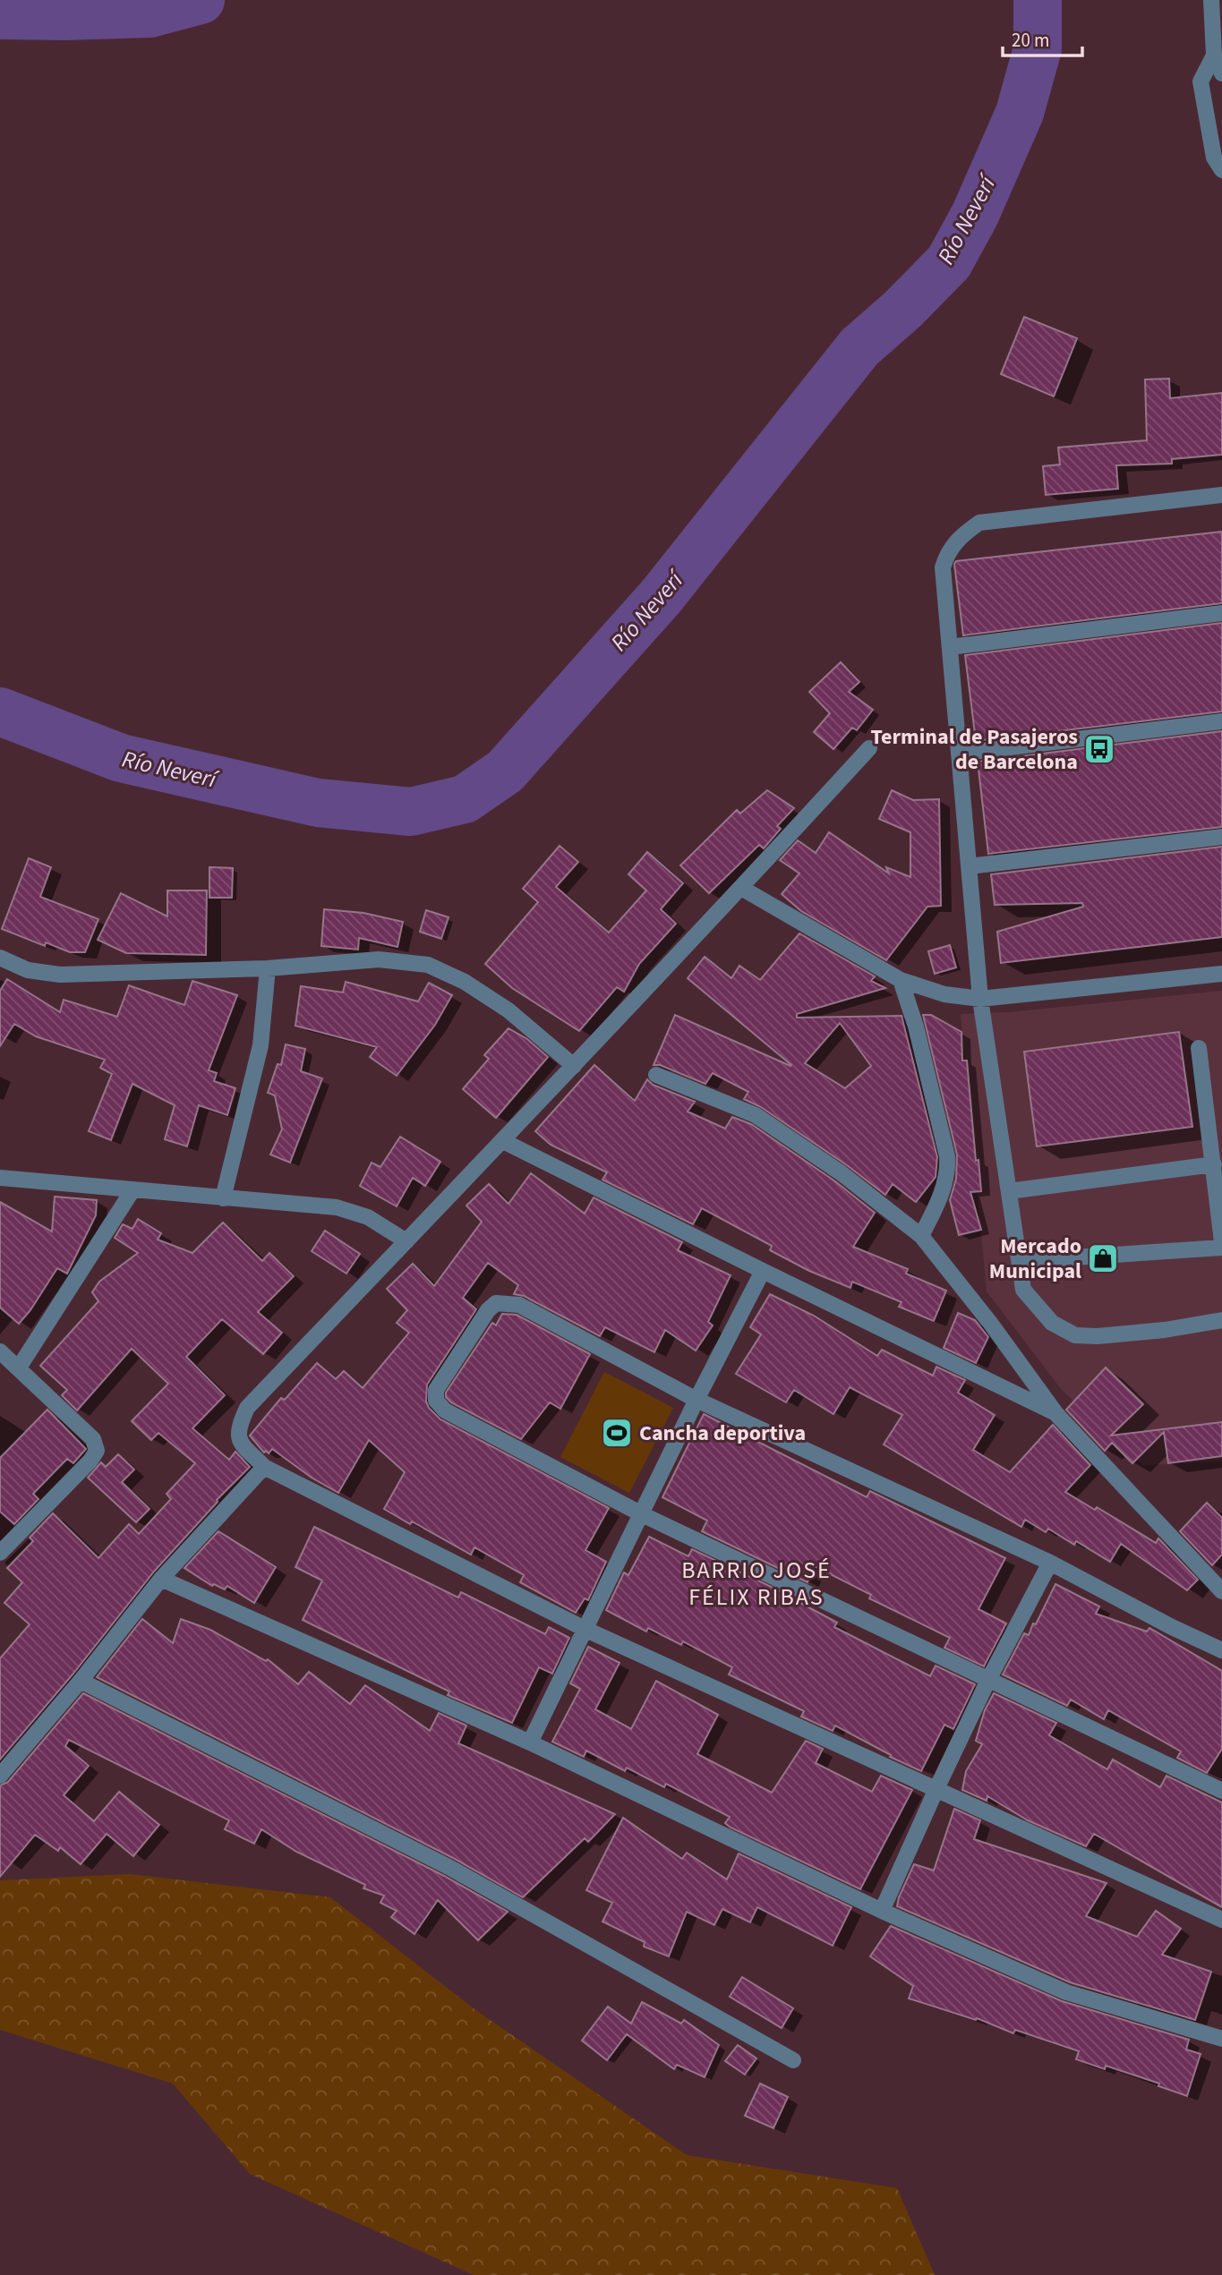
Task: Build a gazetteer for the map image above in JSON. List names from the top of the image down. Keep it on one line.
{"districts":["BARRIO JOSÉ FÉLIX RIBAS"],"water":["Río Neverí"],"places":{"bus stop":["Terminal de Pasajeros de Barcelona"],"shop":["Mercado Municipal"],"sports":["Cancha deportiva"]},"scale_bar":"20 m"}
